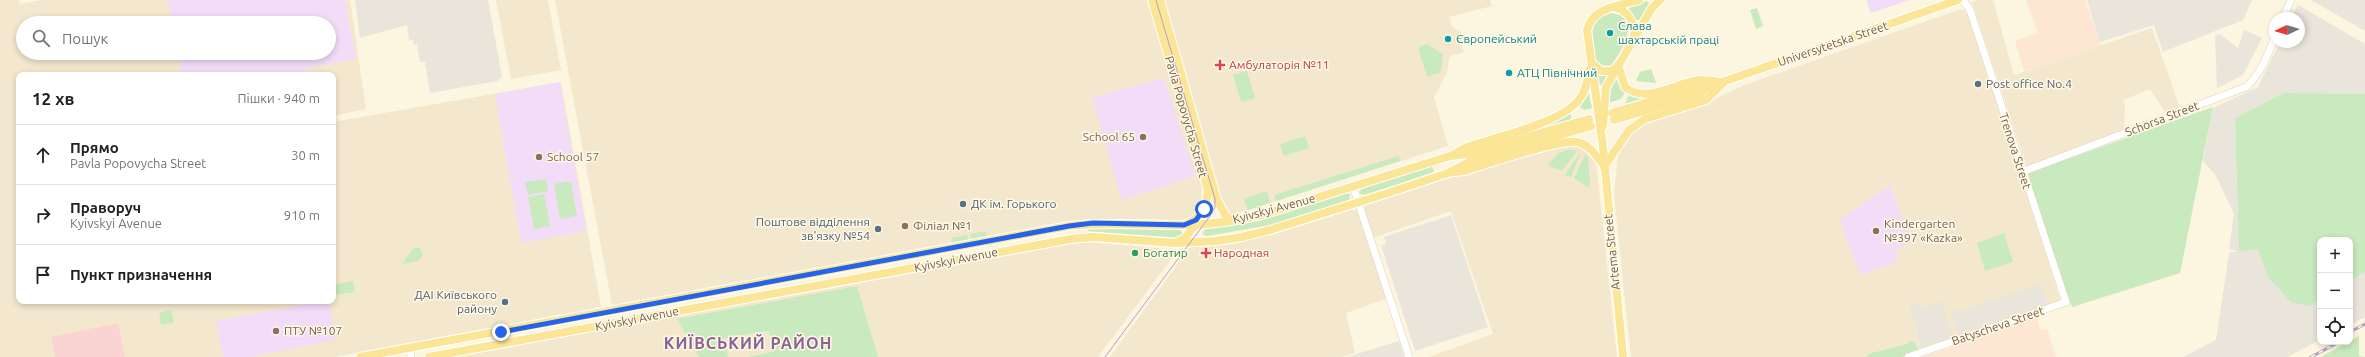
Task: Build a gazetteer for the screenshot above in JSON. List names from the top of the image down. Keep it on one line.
{"streets":{"main road":["Universytetska Street","Pavla Popovycha Street","Kyivskyi Avenue","Artema Street"],"street":["Schorsa Street","Trenova Street","Batyscheva Street"]},"crossings":[["Pavla Popovycha Street","Kyivskyi Avenue"],["Schorsa Street","Trenova Street"],["Trenova Street","Batyscheva Street"]],"districts":["КИЇВСЬКИЙ РАЙОН"],"places":{"other":["Слава шахтарській праці","Європейський","АТЦ Північний","Post office No.4","School 65","School 57","ДК ім. Горького","Філіал №1","Поштове відділення зв'язку №54","Kindergarten №397 «Kazka»","Богатир","ДАІ Київського району","ПТУ №107"],"health":["Амбулаторія №11","Народная"]},"north":"left","page":{"search":"Пошук","heading":["12 хв","Пішки · 940 m"],"list":[["Прямо","Pavla Popovycha Street","30 m"],["Праворуч","Kyivskyi Avenue","910 m"],"Пункт призначення"],"map_buttons":["+","−"]}}
